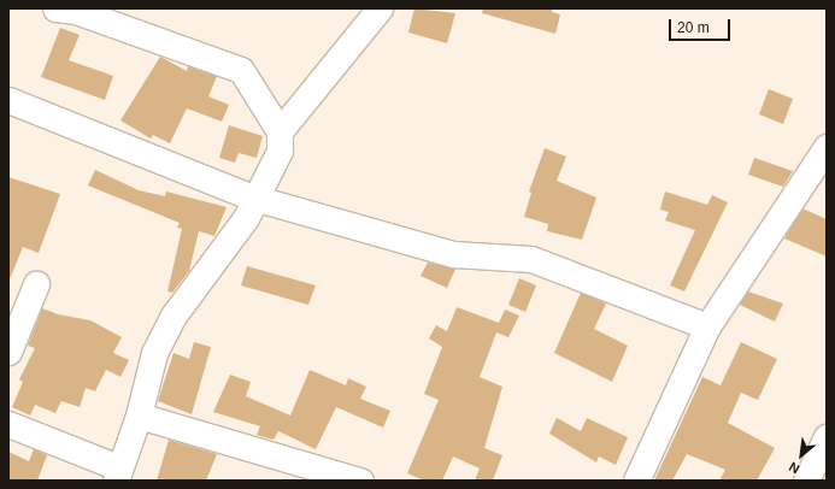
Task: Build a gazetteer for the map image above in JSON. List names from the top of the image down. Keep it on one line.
{"scale_bar":"20 m","north":"bottom left"}
